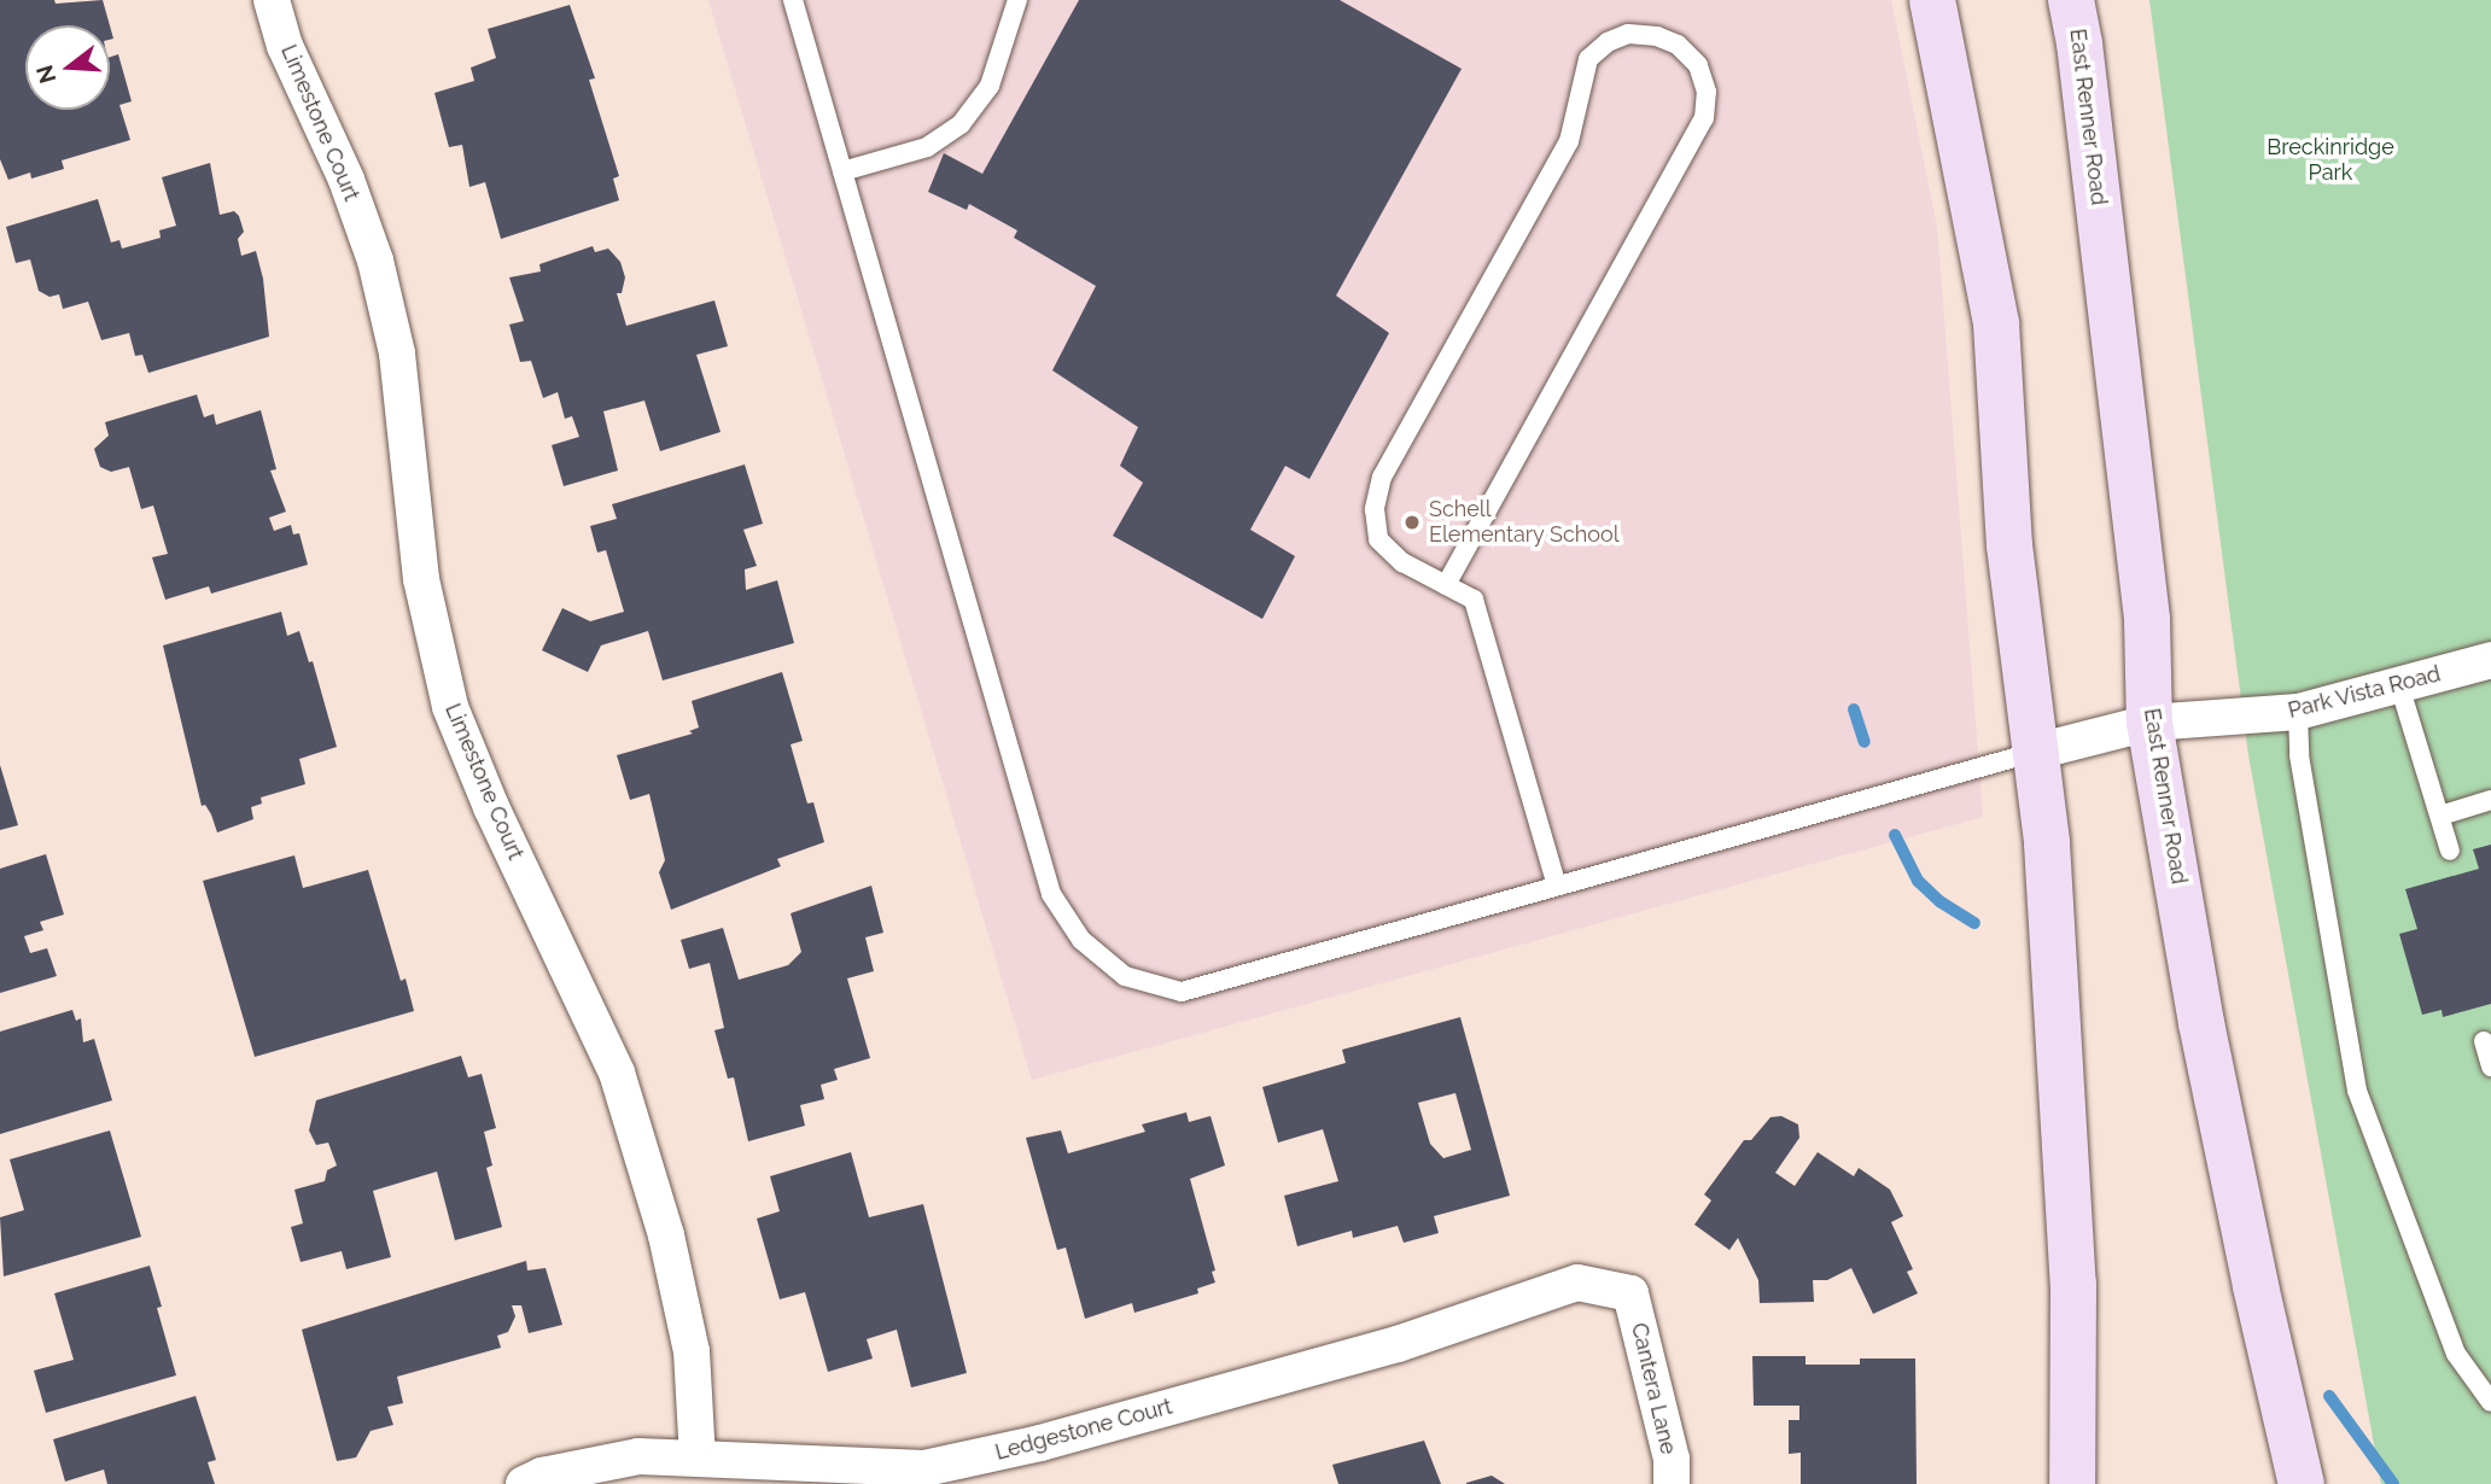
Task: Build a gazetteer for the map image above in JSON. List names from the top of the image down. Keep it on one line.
{"streets":{"main road":["East Renner Road"],"street":["Limestone Court","Park Vista Road","Cantera Lane","Ledgestone Court"]},"crossings":[["East Renner Road","Park Vista Road"],["Limestone Court","Ledgestone Court"],["Cantera Lane","Ledgestone Court"]],"parks":["Breckinridge Park"],"places":["Schell Elementary School"],"north":"left"}
